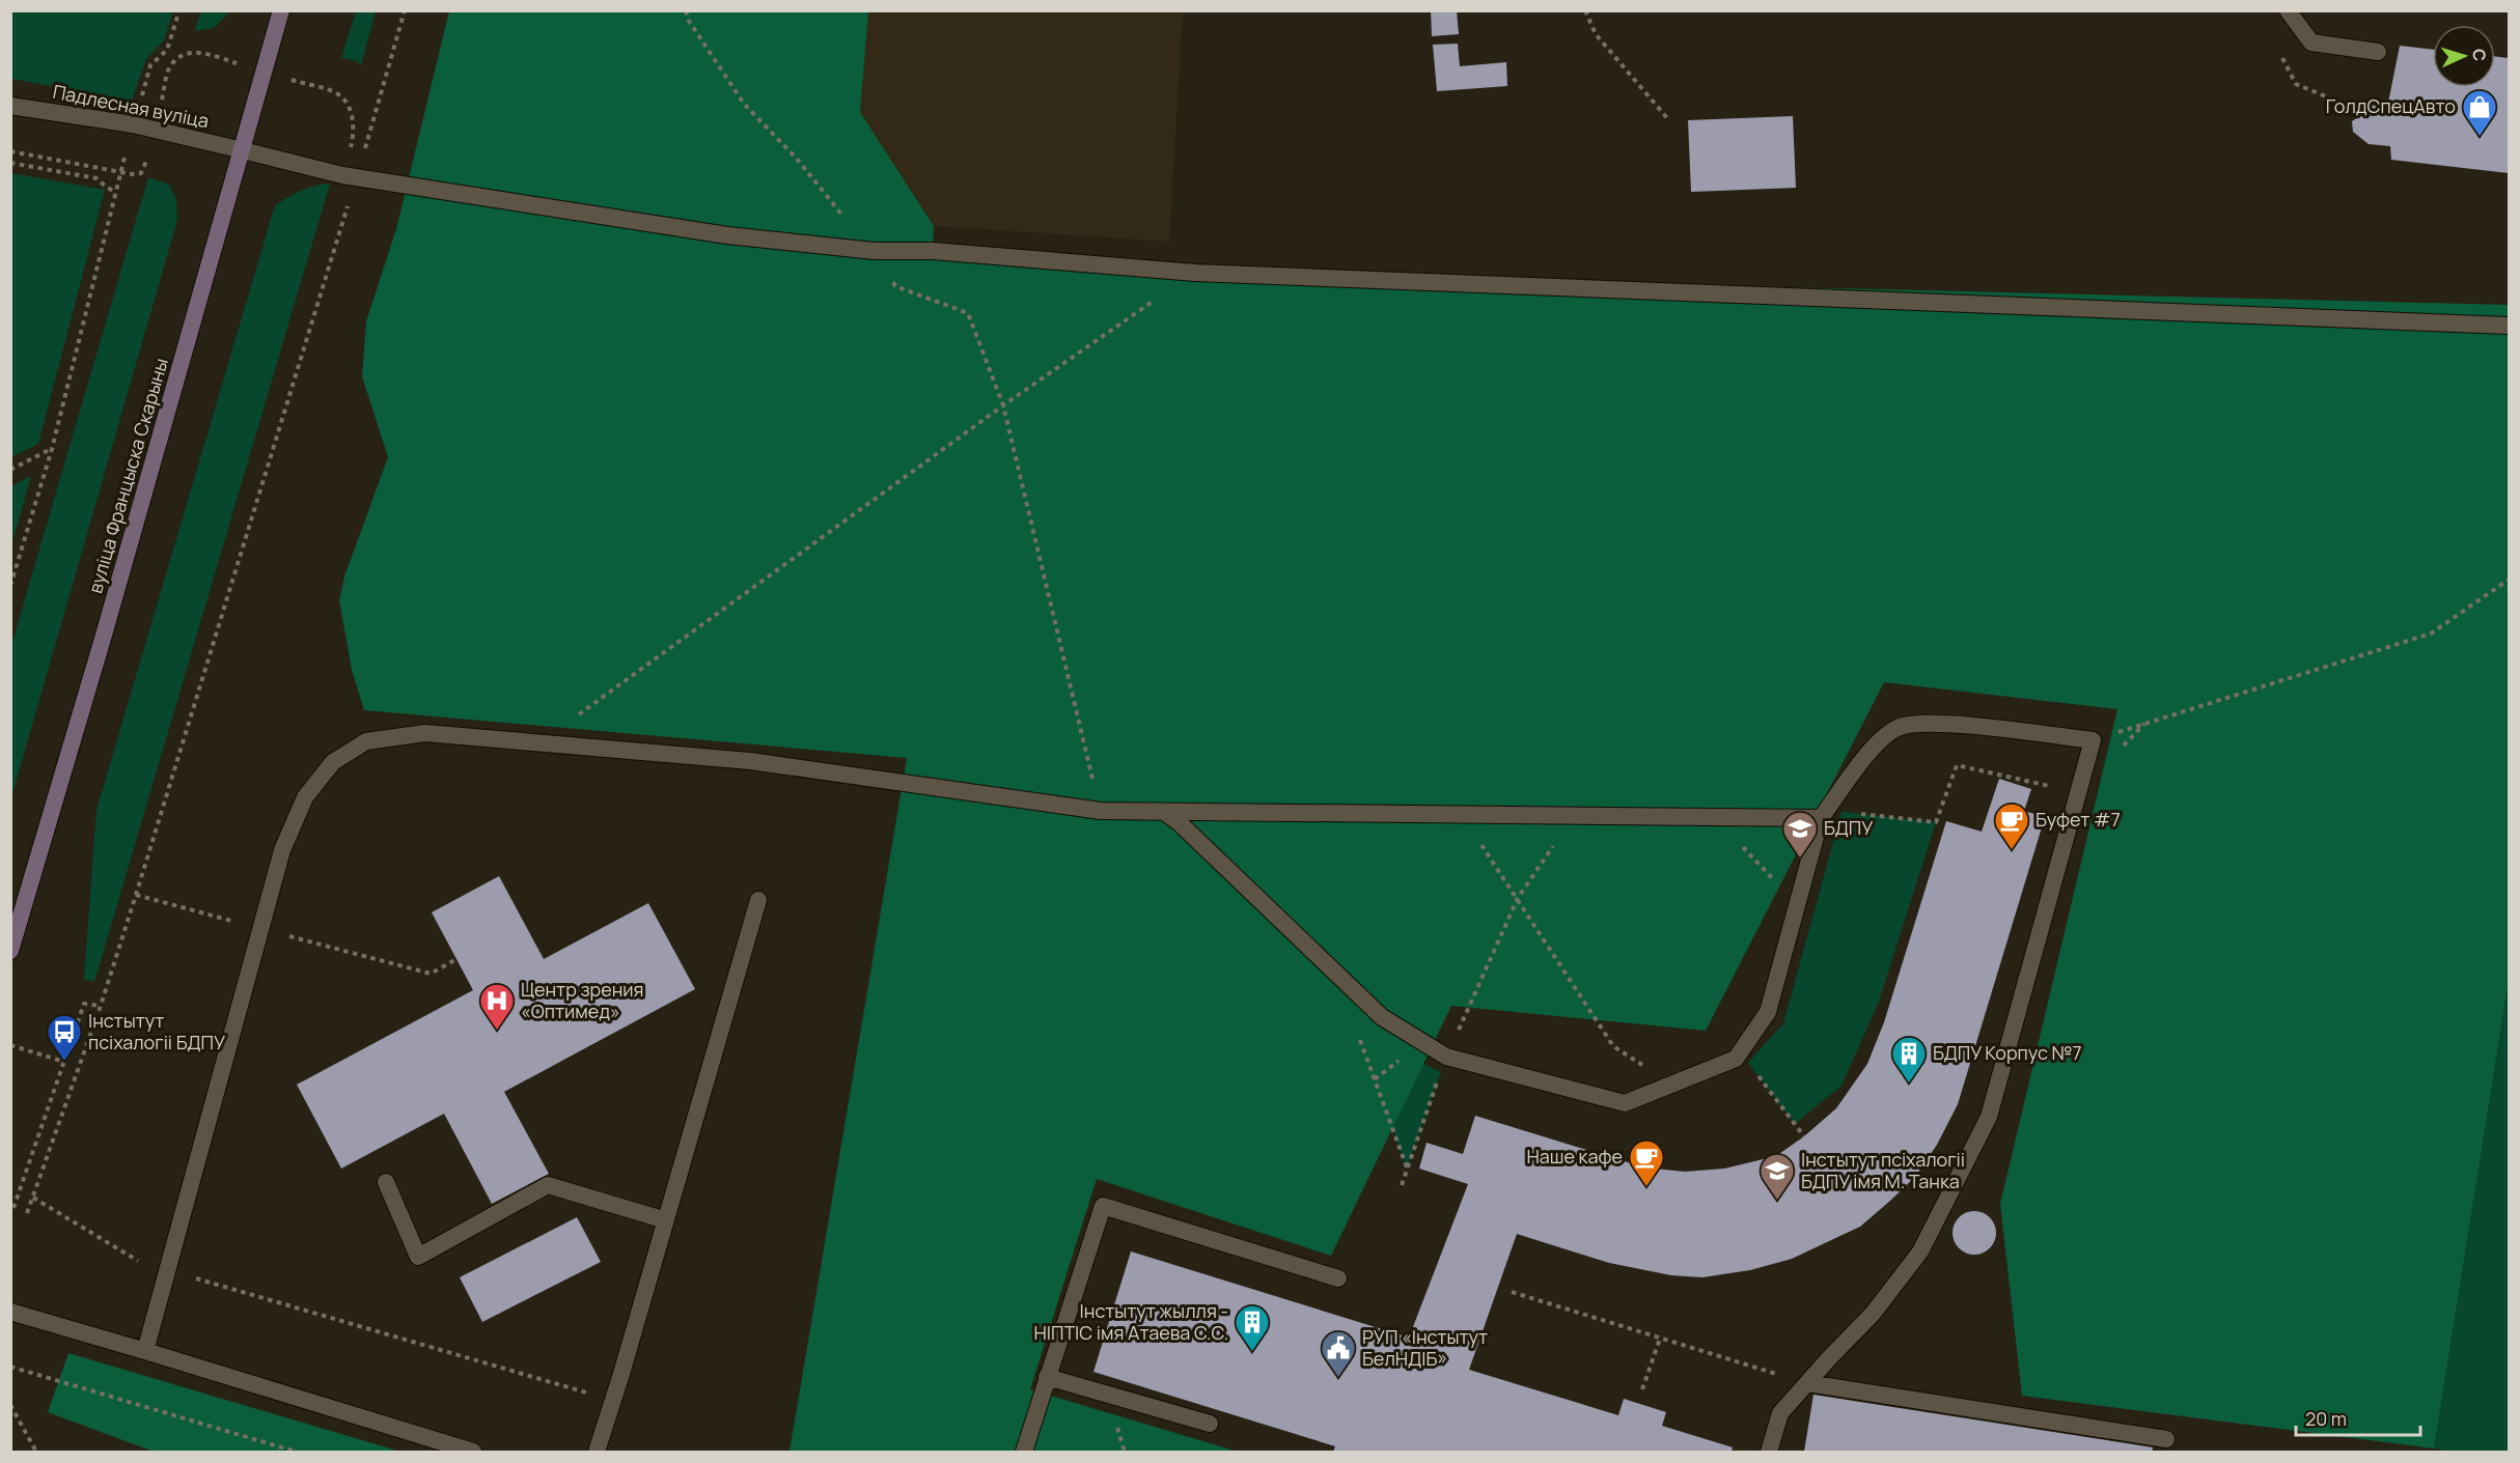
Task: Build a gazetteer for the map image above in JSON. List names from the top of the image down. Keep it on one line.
{"streets":{"main road":["вуліца Францыска Скарыны"],"street":["Падлесная вуліца"]},"crossings":[["Падлесная вуліца","вуліца Францыска Скарыны"]],"places":{"shop":["ГолдСпецАвто"],"cafe":["Буфет #7","Наше кафе"],"school or university":["БДПУ","Інстытут псіхалогіі БДПУ імя М. Танка"],"hospital":["Центр зрения «Оптимед»"],"bus stop":["Інстытут псіхалогіі БДПУ"],"building":["БДПУ Корпус №7","Інстытут жылля - НІПТІС імя Атаева С.С."],"public building":["РУП «Інстытут БелНДІБ»"]},"scale_bar":"20 m","north":"right"}
